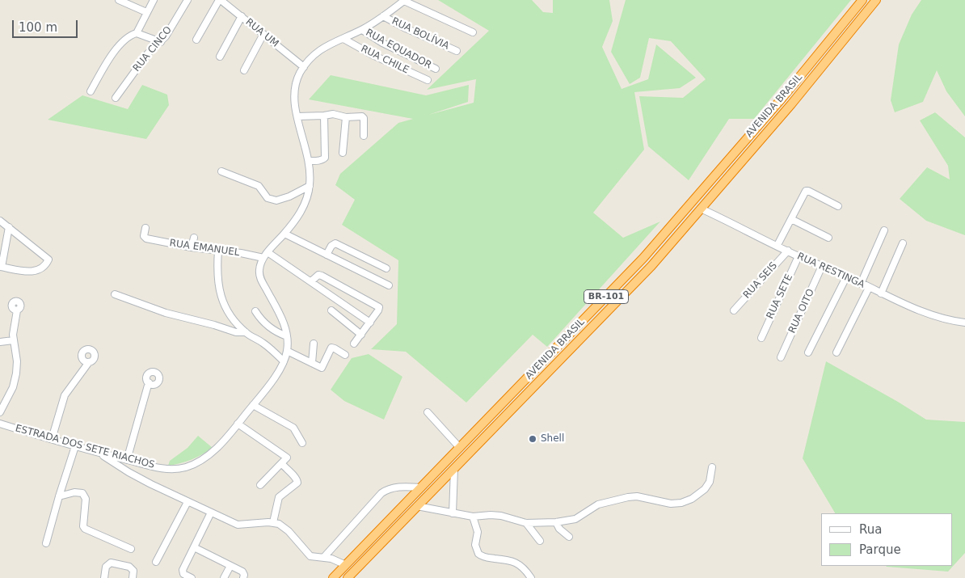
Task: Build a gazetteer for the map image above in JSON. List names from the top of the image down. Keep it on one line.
{"streets":{"highway":["AVENIDA BRASIL","BR-101"],"street":["RUA UM","RUA BOLÍVIA","RUA CINCO","RUA EQUADOR","RUA CHILE","RUA EMANUEL","RUA RESTINGA","RUA SEIS","RUA SETE","RUA OITO","ESTRADA DOS SETE RIACHOS"]},"crossings":[["RUA UM","ESTRADA DOS SETE RIACHOS"],["RUA BOLÍVIA","ESTRADA DOS SETE RIACHOS"],["RUA EQUADOR","ESTRADA DOS SETE RIACHOS"],["RUA CHILE","ESTRADA DOS SETE RIACHOS"],["AVENIDA BRASIL","RUA RESTINGA"],["RUA EMANUEL","ESTRADA DOS SETE RIACHOS"],["RUA RESTINGA","RUA SEIS"],["RUA RESTINGA","RUA SETE"],["RUA RESTINGA","RUA OITO"]],"places":["Shell"],"legend":["Rua","Parque"],"scale_bar":"100 m"}
